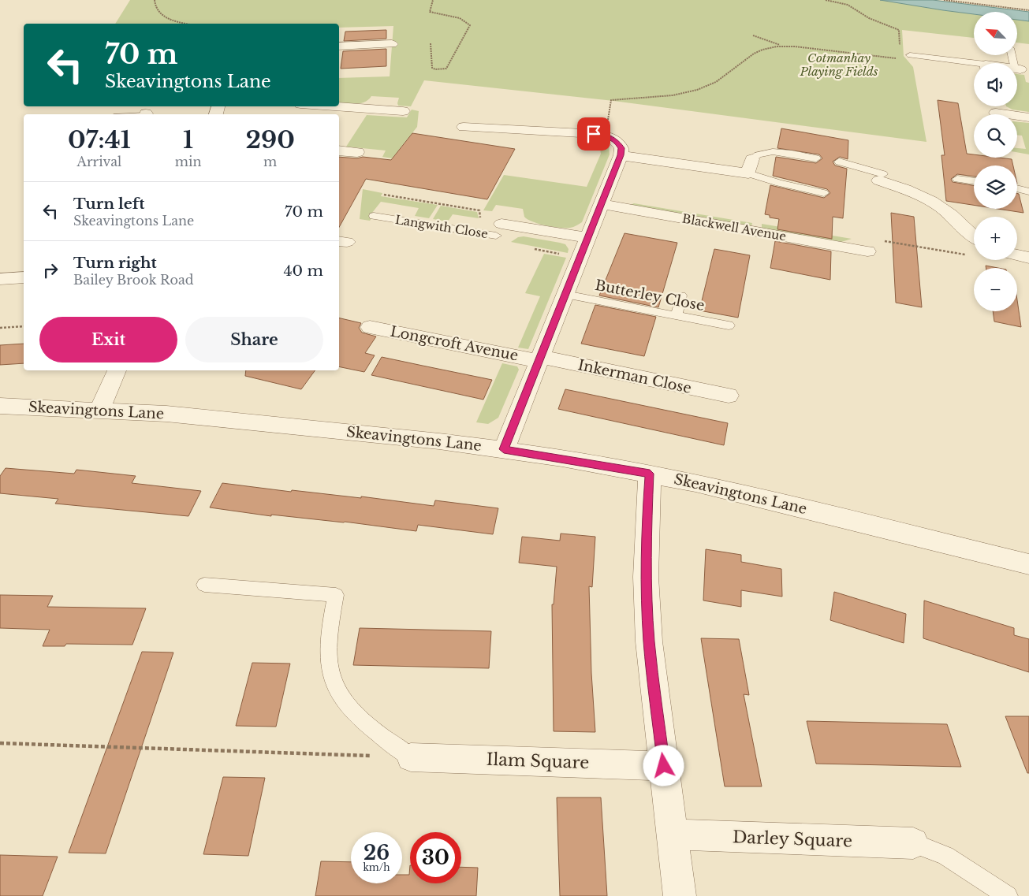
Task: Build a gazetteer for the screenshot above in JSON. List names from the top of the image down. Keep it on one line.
{"streets":{"street":["Langwith Close","Blackwell Avenue","Longcroft Avenue","Inkerman Close","Skeavingtons Lane","Ilam Square","Darley Square"],"lane":["Butterley Close"]},"crossings":[["Longcroft Avenue","Inkerman Close"]],"parks":["Cotmanhay Playing Fields"],"north":"top left","page":{"map_buttons":["+","−"],"turn":["70 m","Skeavingtons Lane"],"eta":["07:41","Arrival","1","min","290","m"],"list":[{"name":"Turn left","note":"Skeavingtons Lane","value":"70 m"},{"name":"Turn right","note":"Bailey Brook Road","value":"40 m"}],"buttons":["Exit","Share"],"speed":"26 km/h","limit":"30"}}
